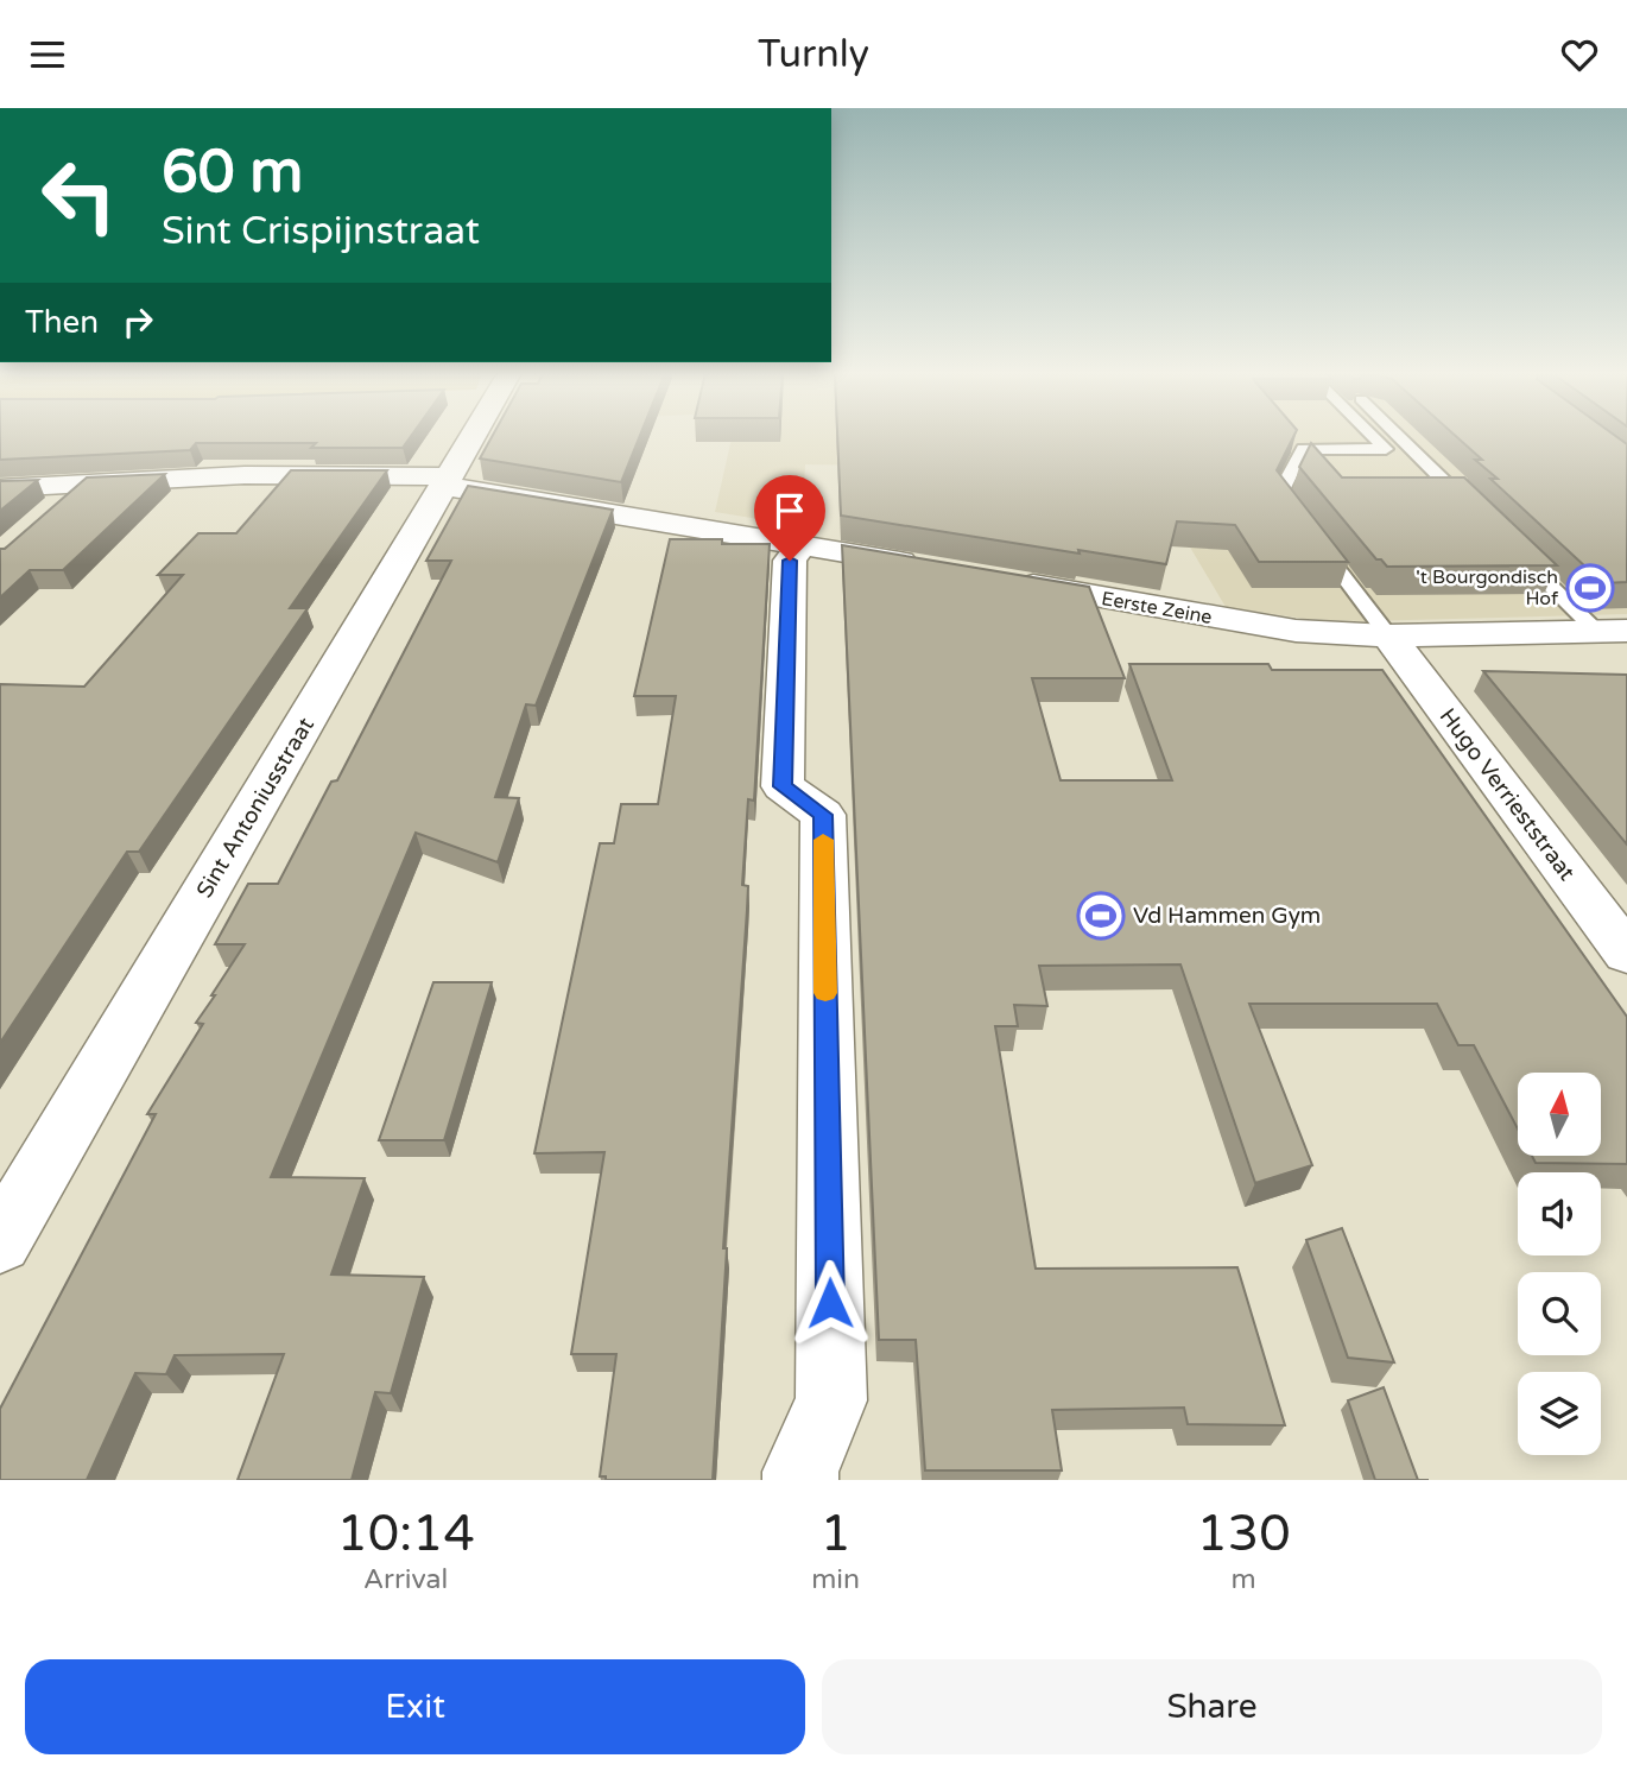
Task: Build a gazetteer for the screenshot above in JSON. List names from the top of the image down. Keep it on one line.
{"streets":{"street":["Eerste Zeine","Hugo Verrieststraat","Sint Antoniusstraat"]},"crossings":[["Eerste Zeine","Hugo Verrieststraat"]],"places":{"sports":["'t Bourgondisch Hof","Vd Hammen Gym"]},"north":"top","page":{"header":"Turnly","turn":["60 m","Sint Crispijnstraat"],"then":"Then","eta":["10:14","Arrival","1","min","130","m"],"buttons":["Exit","Share"]}}
